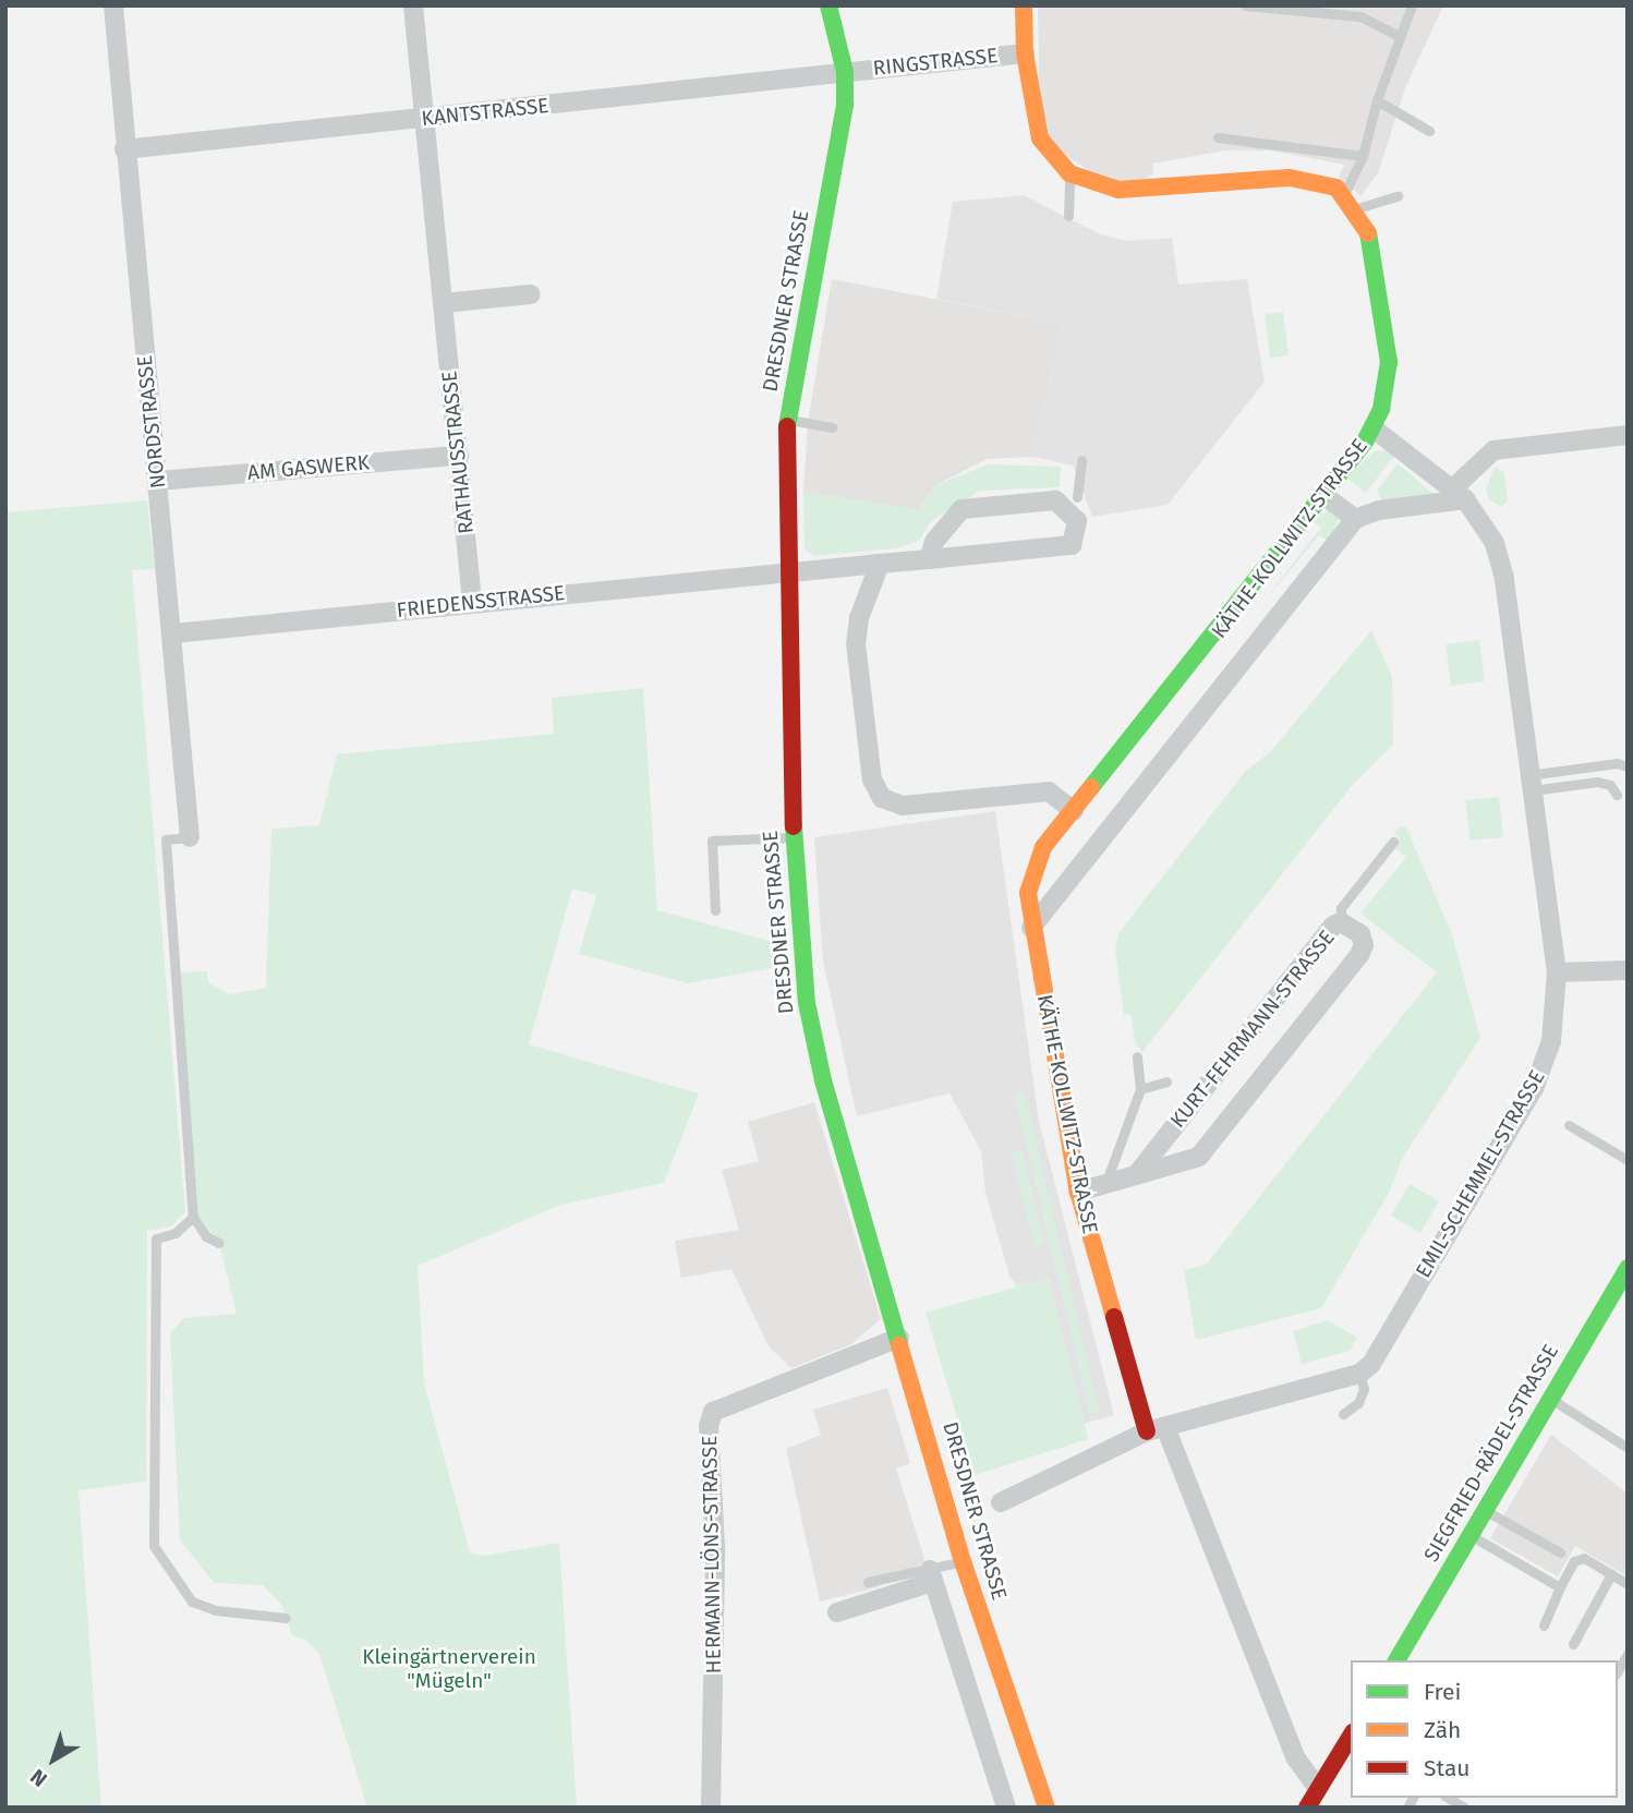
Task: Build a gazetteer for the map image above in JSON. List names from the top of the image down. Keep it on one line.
{"streets":{"street":["RINGSTRASSE","KANTSTRASSE","DRESDNER STRASSE","NORDSTRASSE","RATHAUSSTRASSE","AM GASWERK","KÄTHE-KOLLWITZ-STRASSE","FRIEDENSSTRASSE","KURT-FEHRMANN-STRASSE","EMIL-SCHEMMEL-STRASSE","SIEGFRIED-RÄDEL-STRASSE","HERMANN-LÖNS-STRASSE"]},"crossings":[["RINGSTRASSE","KANTSTRASSE"],["RINGSTRASSE","DRESDNER STRASSE"],["KANTSTRASSE","DRESDNER STRASSE"],["KANTSTRASSE","NORDSTRASSE"],["KANTSTRASSE","RATHAUSSTRASSE"],["DRESDNER STRASSE","FRIEDENSSTRASSE"],["DRESDNER STRASSE","HERMANN-LÖNS-STRASSE"],["NORDSTRASSE","AM GASWERK"],["NORDSTRASSE","FRIEDENSSTRASSE"],["RATHAUSSTRASSE","AM GASWERK"],["RATHAUSSTRASSE","FRIEDENSSTRASSE"],["KÄTHE-KOLLWITZ-STRASSE","KURT-FEHRMANN-STRASSE"],["KÄTHE-KOLLWITZ-STRASSE","EMIL-SCHEMMEL-STRASSE"]],"parks":["Kleingärtnerverein \"Mügeln\""],"legend":["Frei","Zäh","Stau"],"north":"bottom left"}
